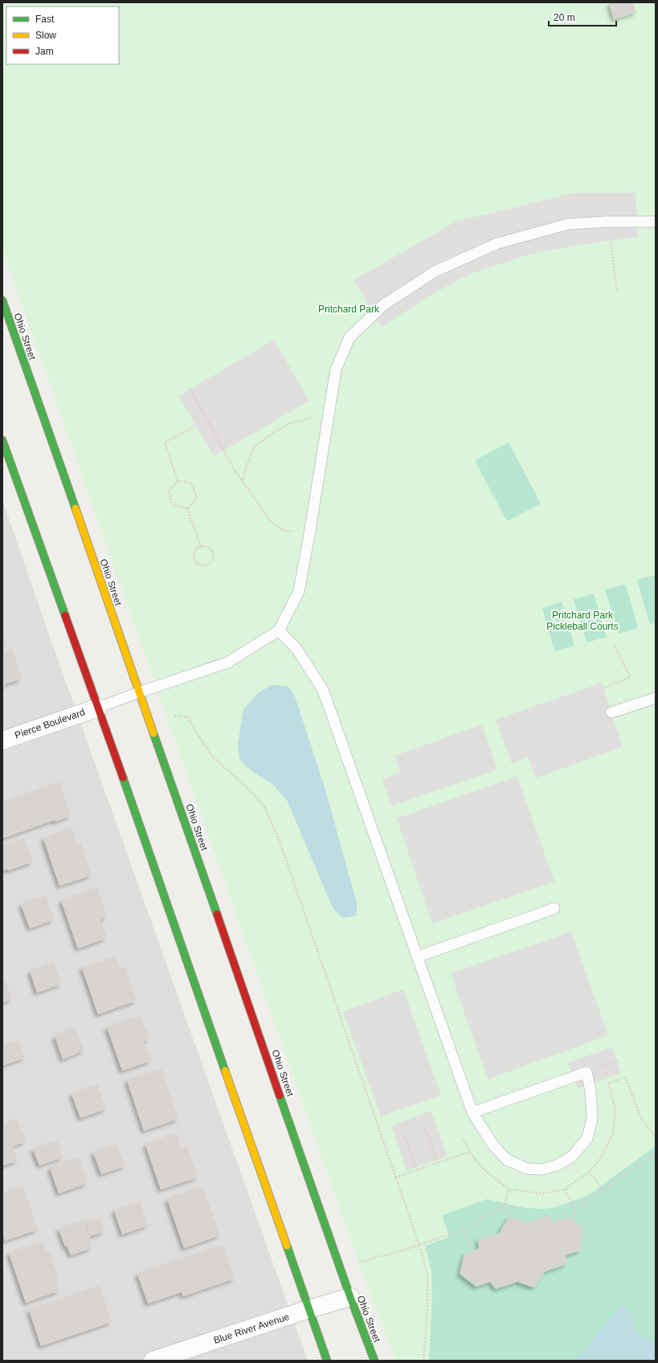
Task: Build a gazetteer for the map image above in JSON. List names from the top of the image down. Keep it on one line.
{"streets":{"street":["Ohio Street","Pierce Boulevard","Blue River Avenue"]},"crossings":[["Ohio Street","Blue River Avenue"]],"parks":["Pritchard Park","Pritchard Park Pickleball Courts"],"legend":["Fast","Slow","Jam"],"scale_bar":"20 m"}
